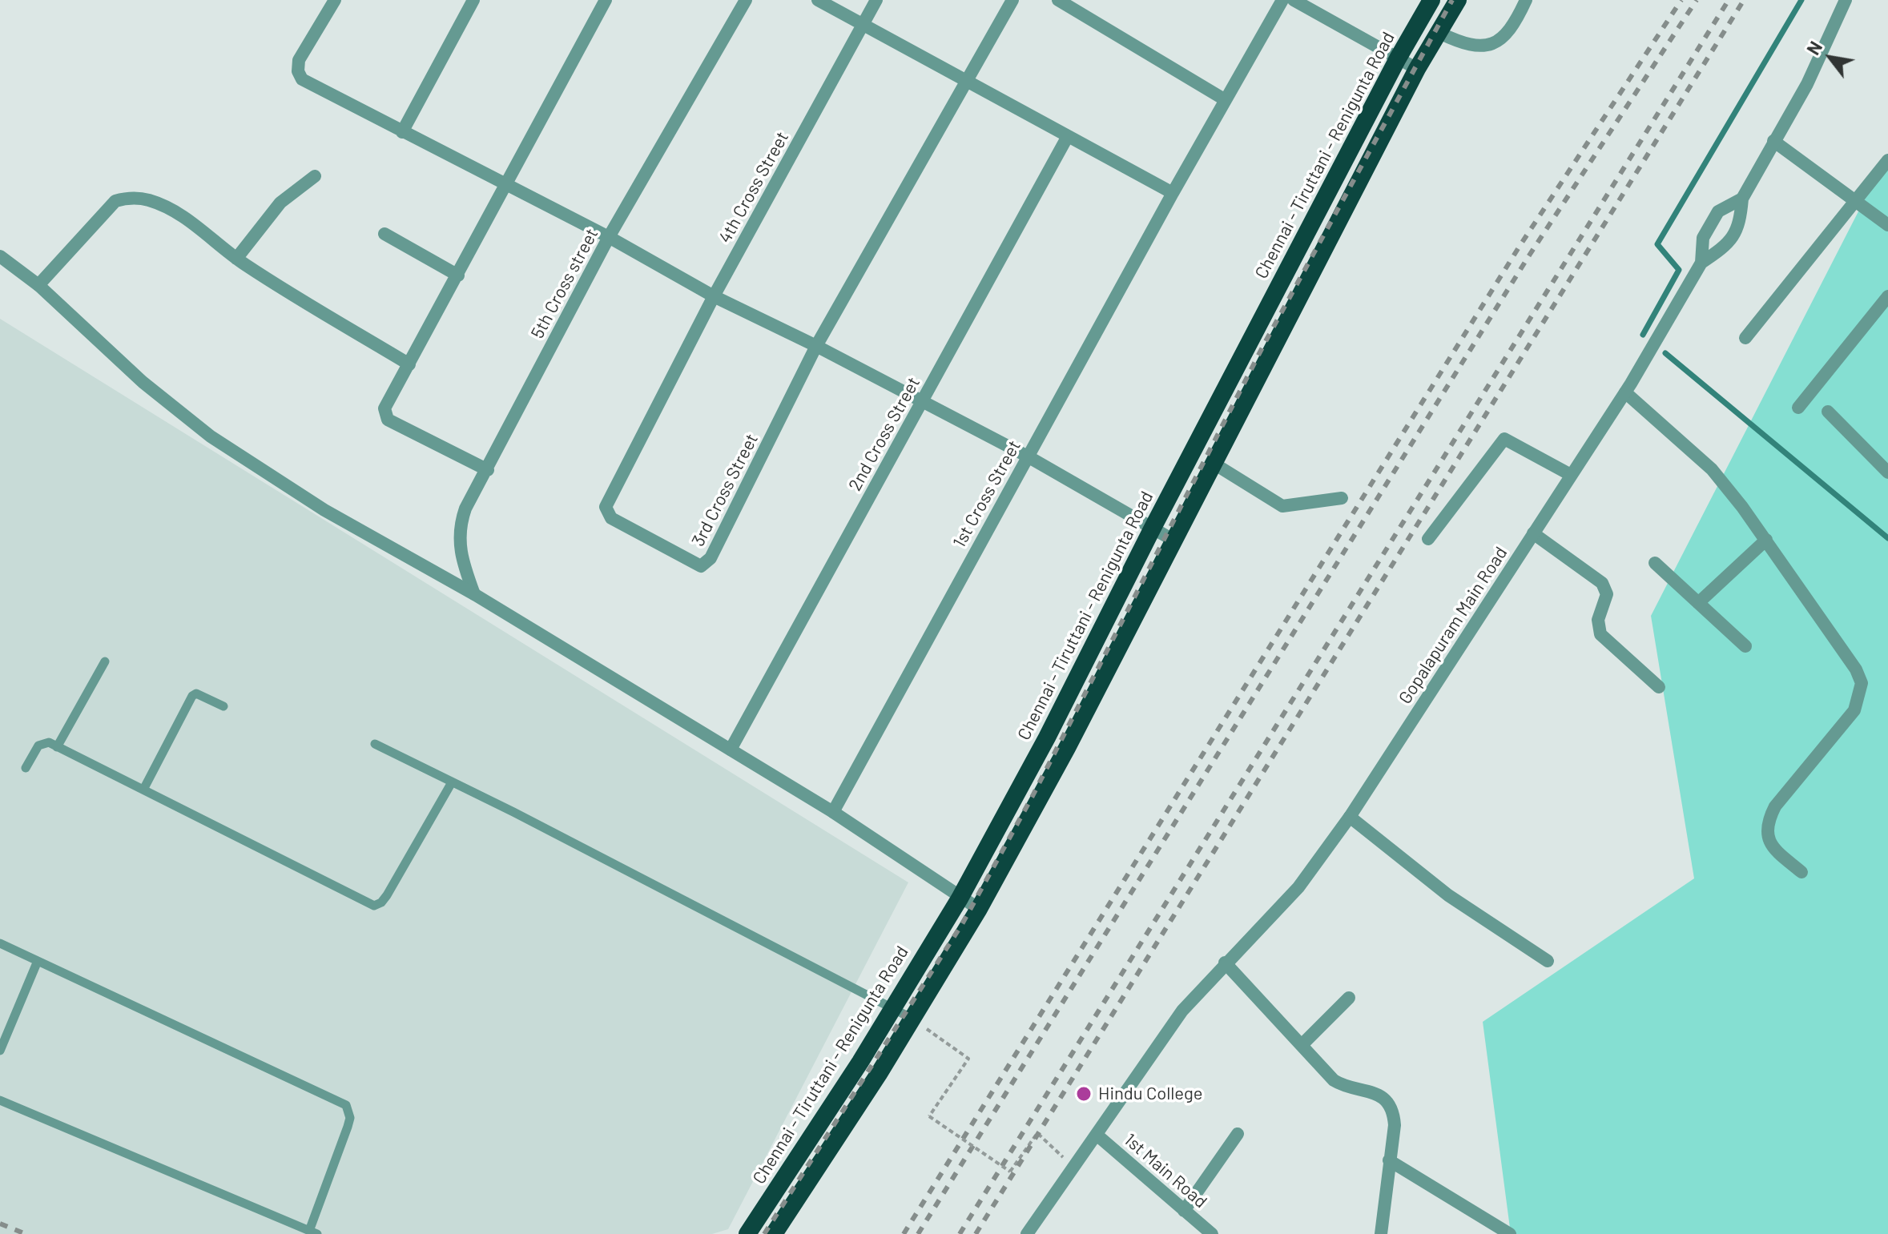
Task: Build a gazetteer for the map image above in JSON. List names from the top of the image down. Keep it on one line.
{"streets":{"highway":["Chennai - Tiruttani - Renigunta Road"],"street":["4th Cross Street","5th Cross street","2nd Cross Street","3rd Cross Street","1st Cross Street","Gopalapuram Main Road","1st Main Road"]},"crossings":[["4th Cross Street","3rd Cross Street"],["Gopalapuram Main Road","1st Main Road"]],"places":["Hindu College"],"north":"top left"}
